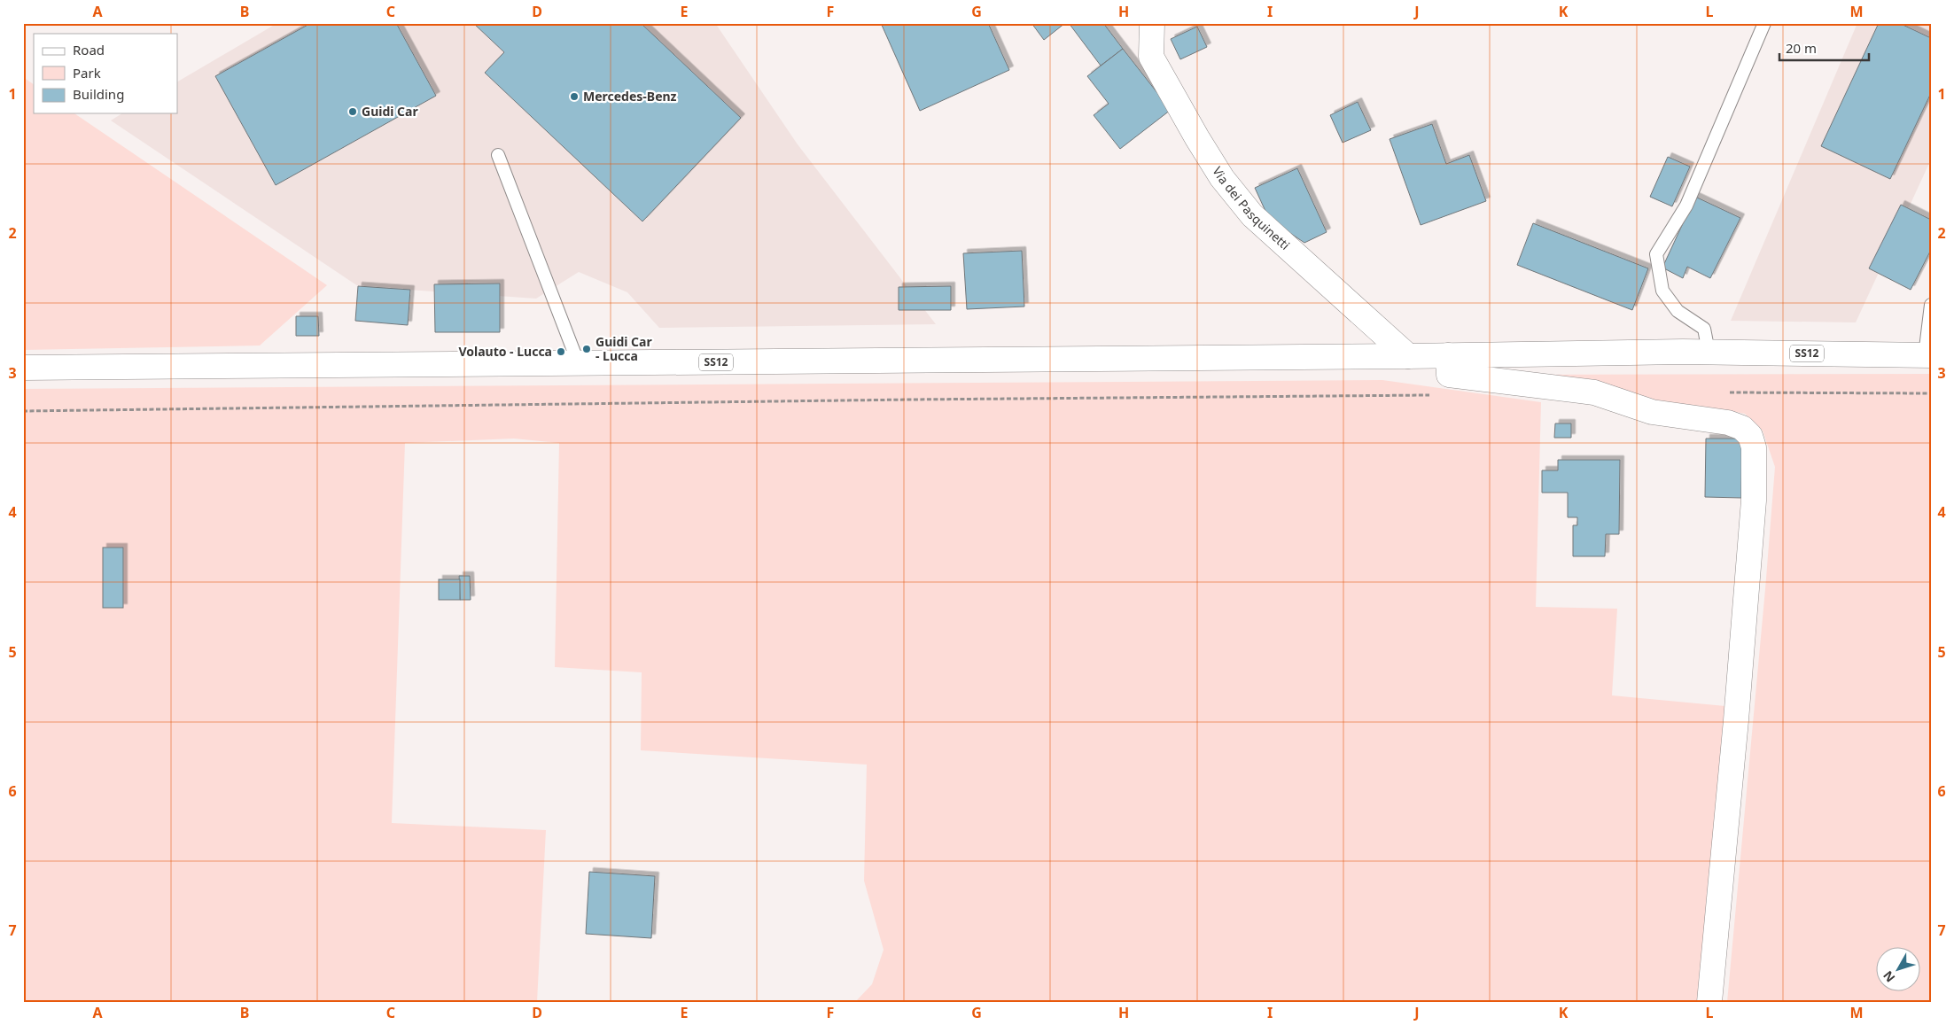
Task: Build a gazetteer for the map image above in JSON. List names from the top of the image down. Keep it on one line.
{"streets":{"main road":["Via dei Pasquinetti","SS12"]},"crossings":[["Via dei Pasquinetti","SS12"]],"places":["Mercedes-Benz","Guidi Car","Guidi Car - Lucca","Volauto - Lucca"],"legend":["Road","Park","Building"],"scale_bar":"20 m","north":"bottom left","grid":{"columns":["A","B","C","D","E","F","G","H","I","J","K","L","M"],"rows":["1","2","3","4","5","6","7"]}}
